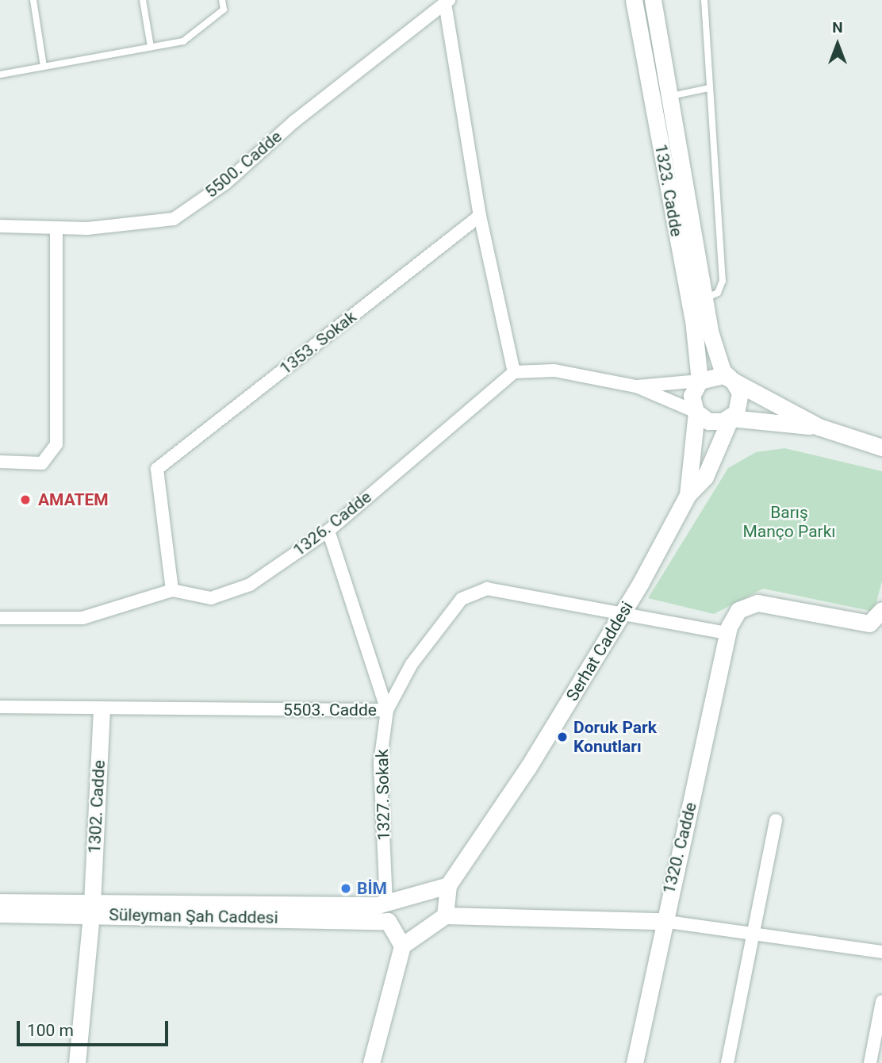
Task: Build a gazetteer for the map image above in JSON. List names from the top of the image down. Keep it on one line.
{"streets":{"main road":["1323. Cadde","Serhat Caddesi","1302. Cadde","1320. Cadde","Süleyman Şah Caddesi"],"street":["5500. Cadde","1353. Sokak","1326. Cadde","5503. Cadde","1327. Sokak"]},"crossings":[["1353. Sokak","1326. Cadde"],["1326. Cadde","1327. Sokak"],["Serhat Caddesi","5503. Cadde"],["5503. Cadde","1327. Sokak"],["5503. Cadde","1302. Cadde"],["5503. Cadde","1320. Cadde"],["1327. Sokak","Süleyman Şah Caddesi"],["1302. Cadde","Süleyman Şah Caddesi"]],"parks":["Barış Manço Parkı"],"places":["AMATEM","Doruk Park Konutları","BİM"],"scale_bar":"100 m","north":"top"}
